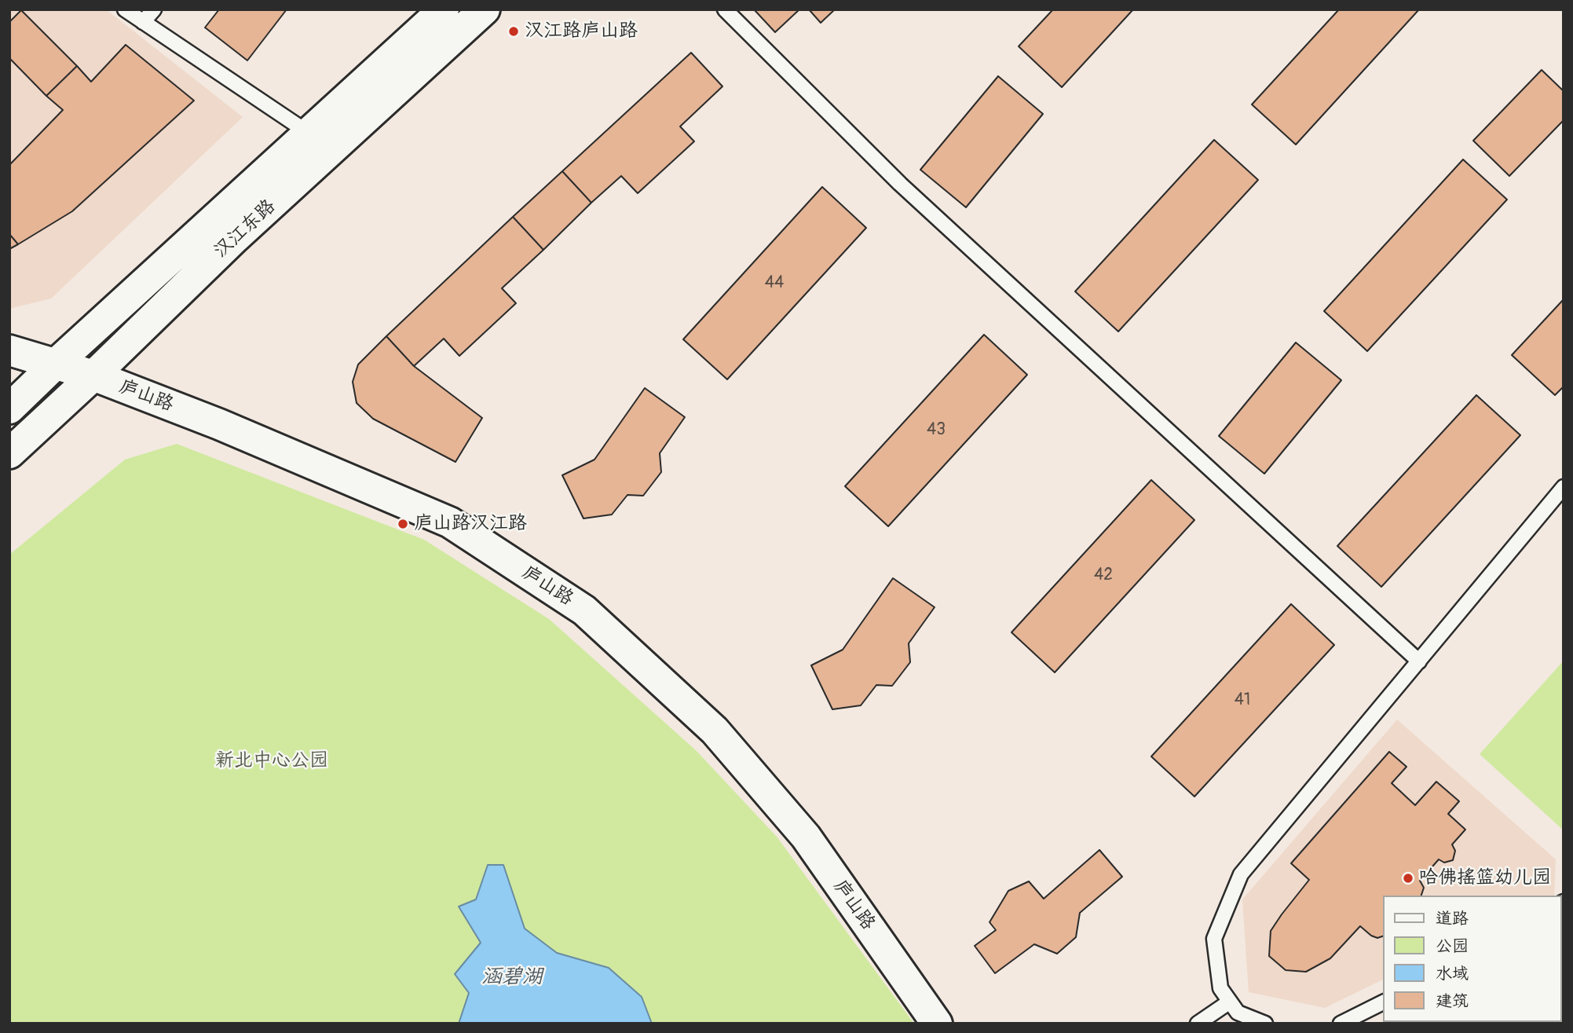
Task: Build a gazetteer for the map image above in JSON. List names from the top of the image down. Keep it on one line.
{"streets":{"main road":["汉江东路","庐山路"]},"crossings":[["汉江东路","庐山路"]],"water":["涵碧湖"],"parks":["新北中心公园"],"places":["汉江路庐山路","庐山路汉江路","哈佛摇篮幼儿园"],"house_numbers":["44","43","42","41"],"legend":["道路","公园","水域","建筑"]}
